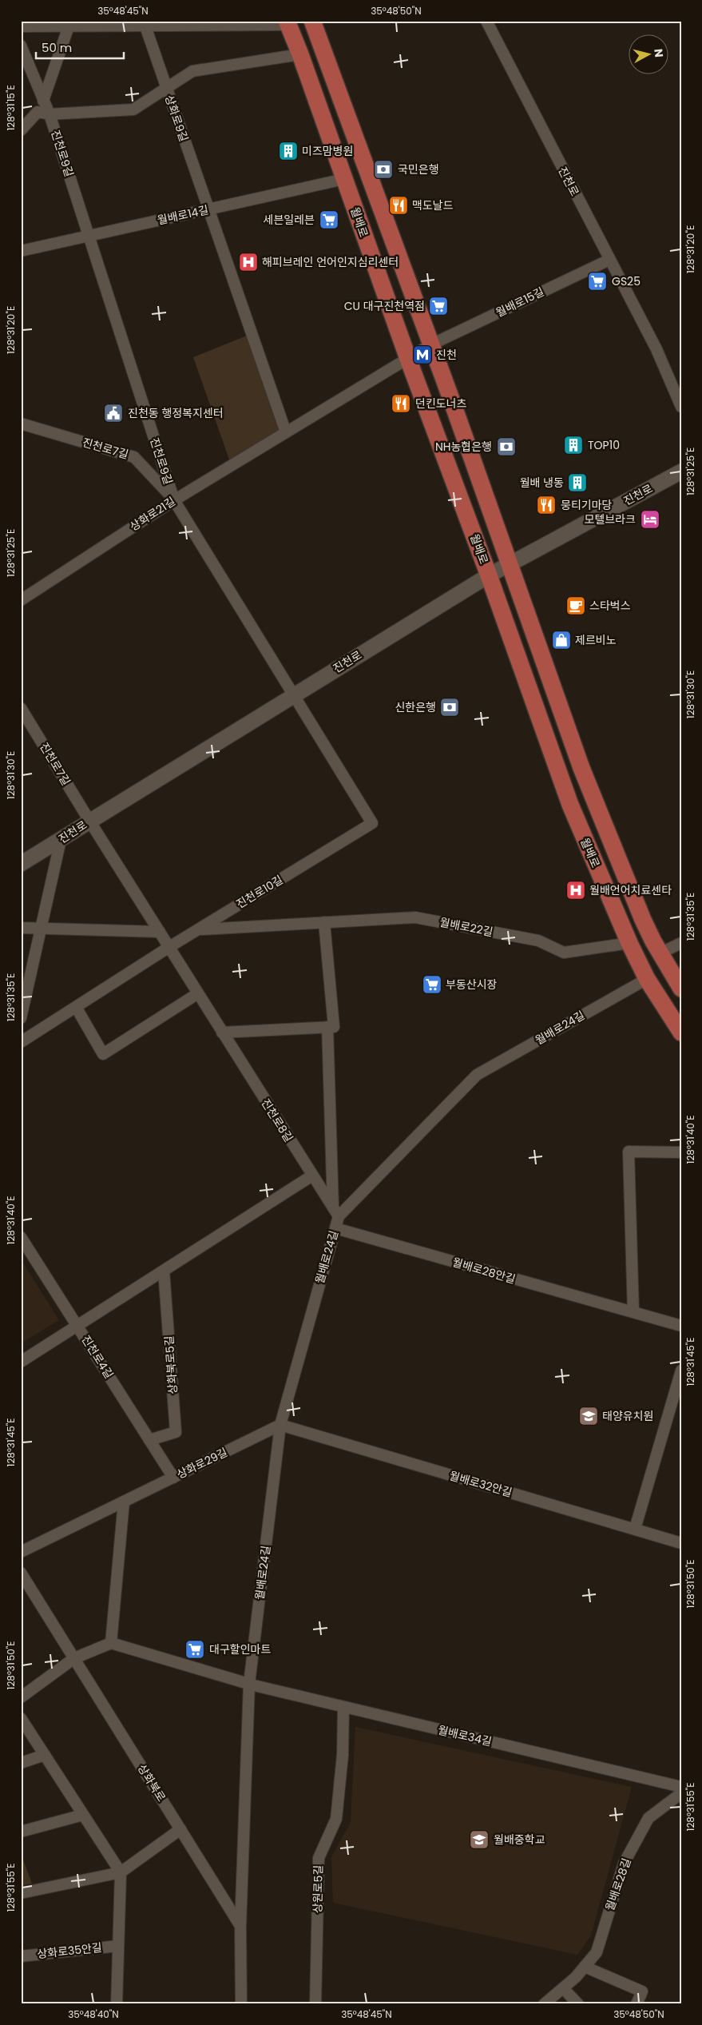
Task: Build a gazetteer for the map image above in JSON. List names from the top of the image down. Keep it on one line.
{"streets":{"main road":["진천로","월배로"],"street":["상화로9길","진천로9길","월배로14길","월배로15길","진천로7길","상화로21길","진천로10길","월배로22길","월배로24길","진천로8길","월배로28안길","진천로4길","상화북로5길","상화로29길","월배로32안길","월배로34길","상화북로","월배로28길","상원로5길","상화로35안길"]},"crossings":[["상화로9길","진천로9길"],["상화로9길","월배로14길"],["진천로9길","진천로"],["진천로9길","월배로14길"],["진천로9길","진천로7길"],["진천로9길","상화로21길"],["진천로9길","진천로10길"],["진천로","월배로"],["진천로","월배로15길"],["진천로","진천로7길"],["진천로","진천로10길"],["진천로","진천로8길"],["월배로14길","월배로"],["월배로","월배로15길"],["월배로","상화로21길"],["월배로","월배로22길"],["월배로","월배로24길"],["월배로15길","상화로21길"],["진천로7길","상화로21길"],["진천로7길","진천로8길"],["진천로10길","월배로22길"],["진천로10길","진천로8길"],["월배로24길","진천로8길"],["월배로24길","월배로28안길"],["월배로24길","상화로29길"],["월배로24길","월배로32안길"],["월배로24길","월배로34길"],["월배로24길","상화북로"],["진천로4길","상화북로5길"],["진천로4길","상화로29길"],["상화로29길","월배로32안길"],["월배로34길","상원로5길"]],"places":{"building":["미즈맘병원","TOP10","월배 냉동"],"bank":["국민은행","NH농협은행","신한은행"],"restaurant":["맥도날드","던킨도너츠","뭉티기마당"],"supermarket":["세븐일레븐","GS25","CU 대구진천역점","부동산시장","대구할인마트"],"hospital":["해피브레인 언어인지심리센터","월배언어치료센타"],"metro station":["진천"],"public building":["진천동 행정복지센터"],"hotel":["모텔브라크"],"cafe":["스타벅스"],"shop":["제르비노"],"school or university":["태양유치원","월배중학교"]},"scale_bar":"50 m","north":"right","coordinates":["35°48'45\"N","35°48'50\"N","128°31'15\"E","128°31'20\"E","128°31'25\"E","128°31'30\"E","128°31'35\"E","128°31'40\"E","128°31'45\"E","128°31'50\"E","128°31'55\"E","35°48'40\"N"]}
